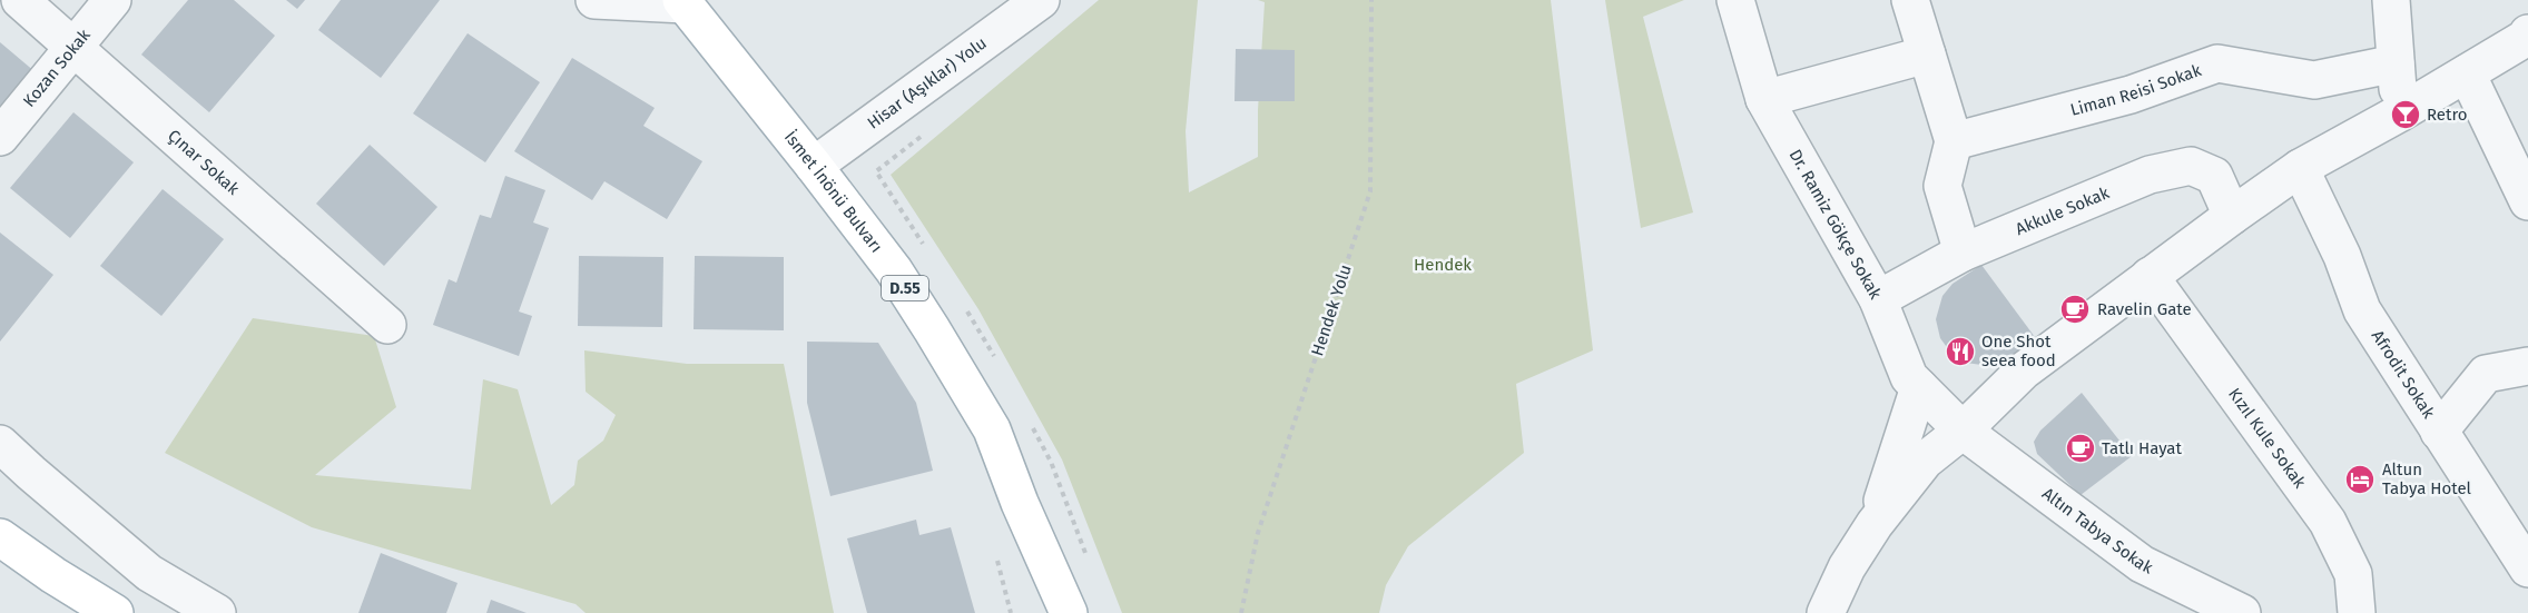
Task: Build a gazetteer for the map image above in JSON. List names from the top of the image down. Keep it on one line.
{"streets":{"main road":["İsmet İnönü Bulvarı","D.55"],"street":["Kozan Sokak","Hisar (Aşıklar) Yolu","Liman Reisi Sokak","Çınar Sokak","Akkule Sokak","Dr. Ramiz Gökçe Sokak","Afrodit Sokak","Kızıl Kule Sokak","Altın Tabya Sokak"],"path":["Hendek Yolu"]},"crossings":[["Kozan Sokak","Çınar Sokak"],["Hisar (Aşıklar) Yolu","İsmet İnönü Bulvarı"],["Akkule Sokak","Dr. Ramiz Gökçe Sokak"],["Dr. Ramiz Gökçe Sokak","Altın Tabya Sokak"]],"parks":["Hendek"],"places":{"bar":["Retro"],"cafe":["Ravelin Gate","Tatlı Hayat"],"restaurant":["One Shot seea food"],"hotel":["Altun Tabya Hotel"]}}
